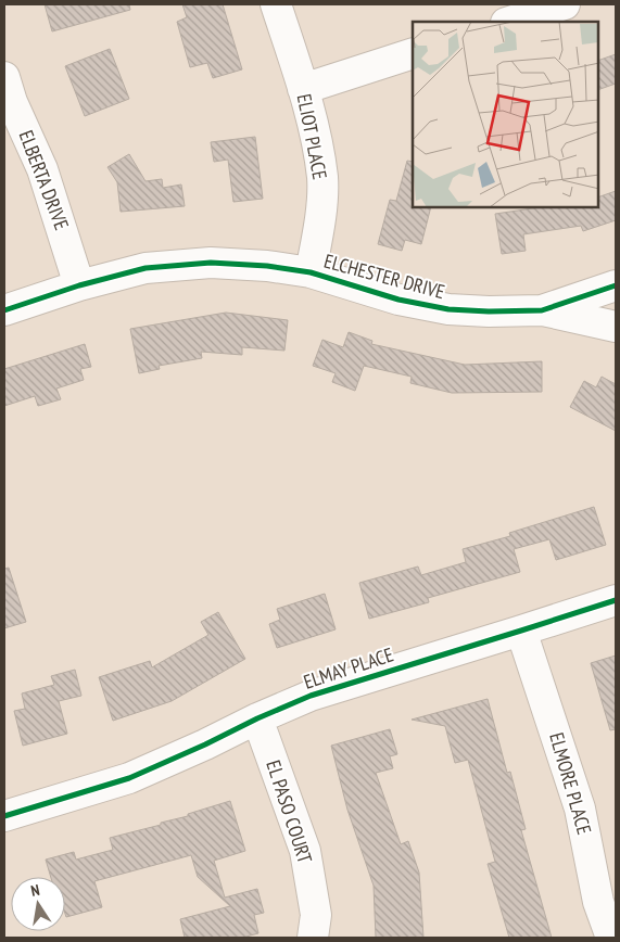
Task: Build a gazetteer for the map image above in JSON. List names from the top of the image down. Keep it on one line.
{"streets":{"street":["ELIOT PLACE","ELBERTA DRIVE","ELCHESTER DRIVE","ELMAY PLACE","ELMORE PLACE","EL PASO COURT"]},"crossings":[["ELIOT PLACE","ELCHESTER DRIVE"],["ELBERTA DRIVE","ELCHESTER DRIVE"],["ELMAY PLACE","ELMORE PLACE"],["ELMAY PLACE","EL PASO COURT"]],"north":"top"}
